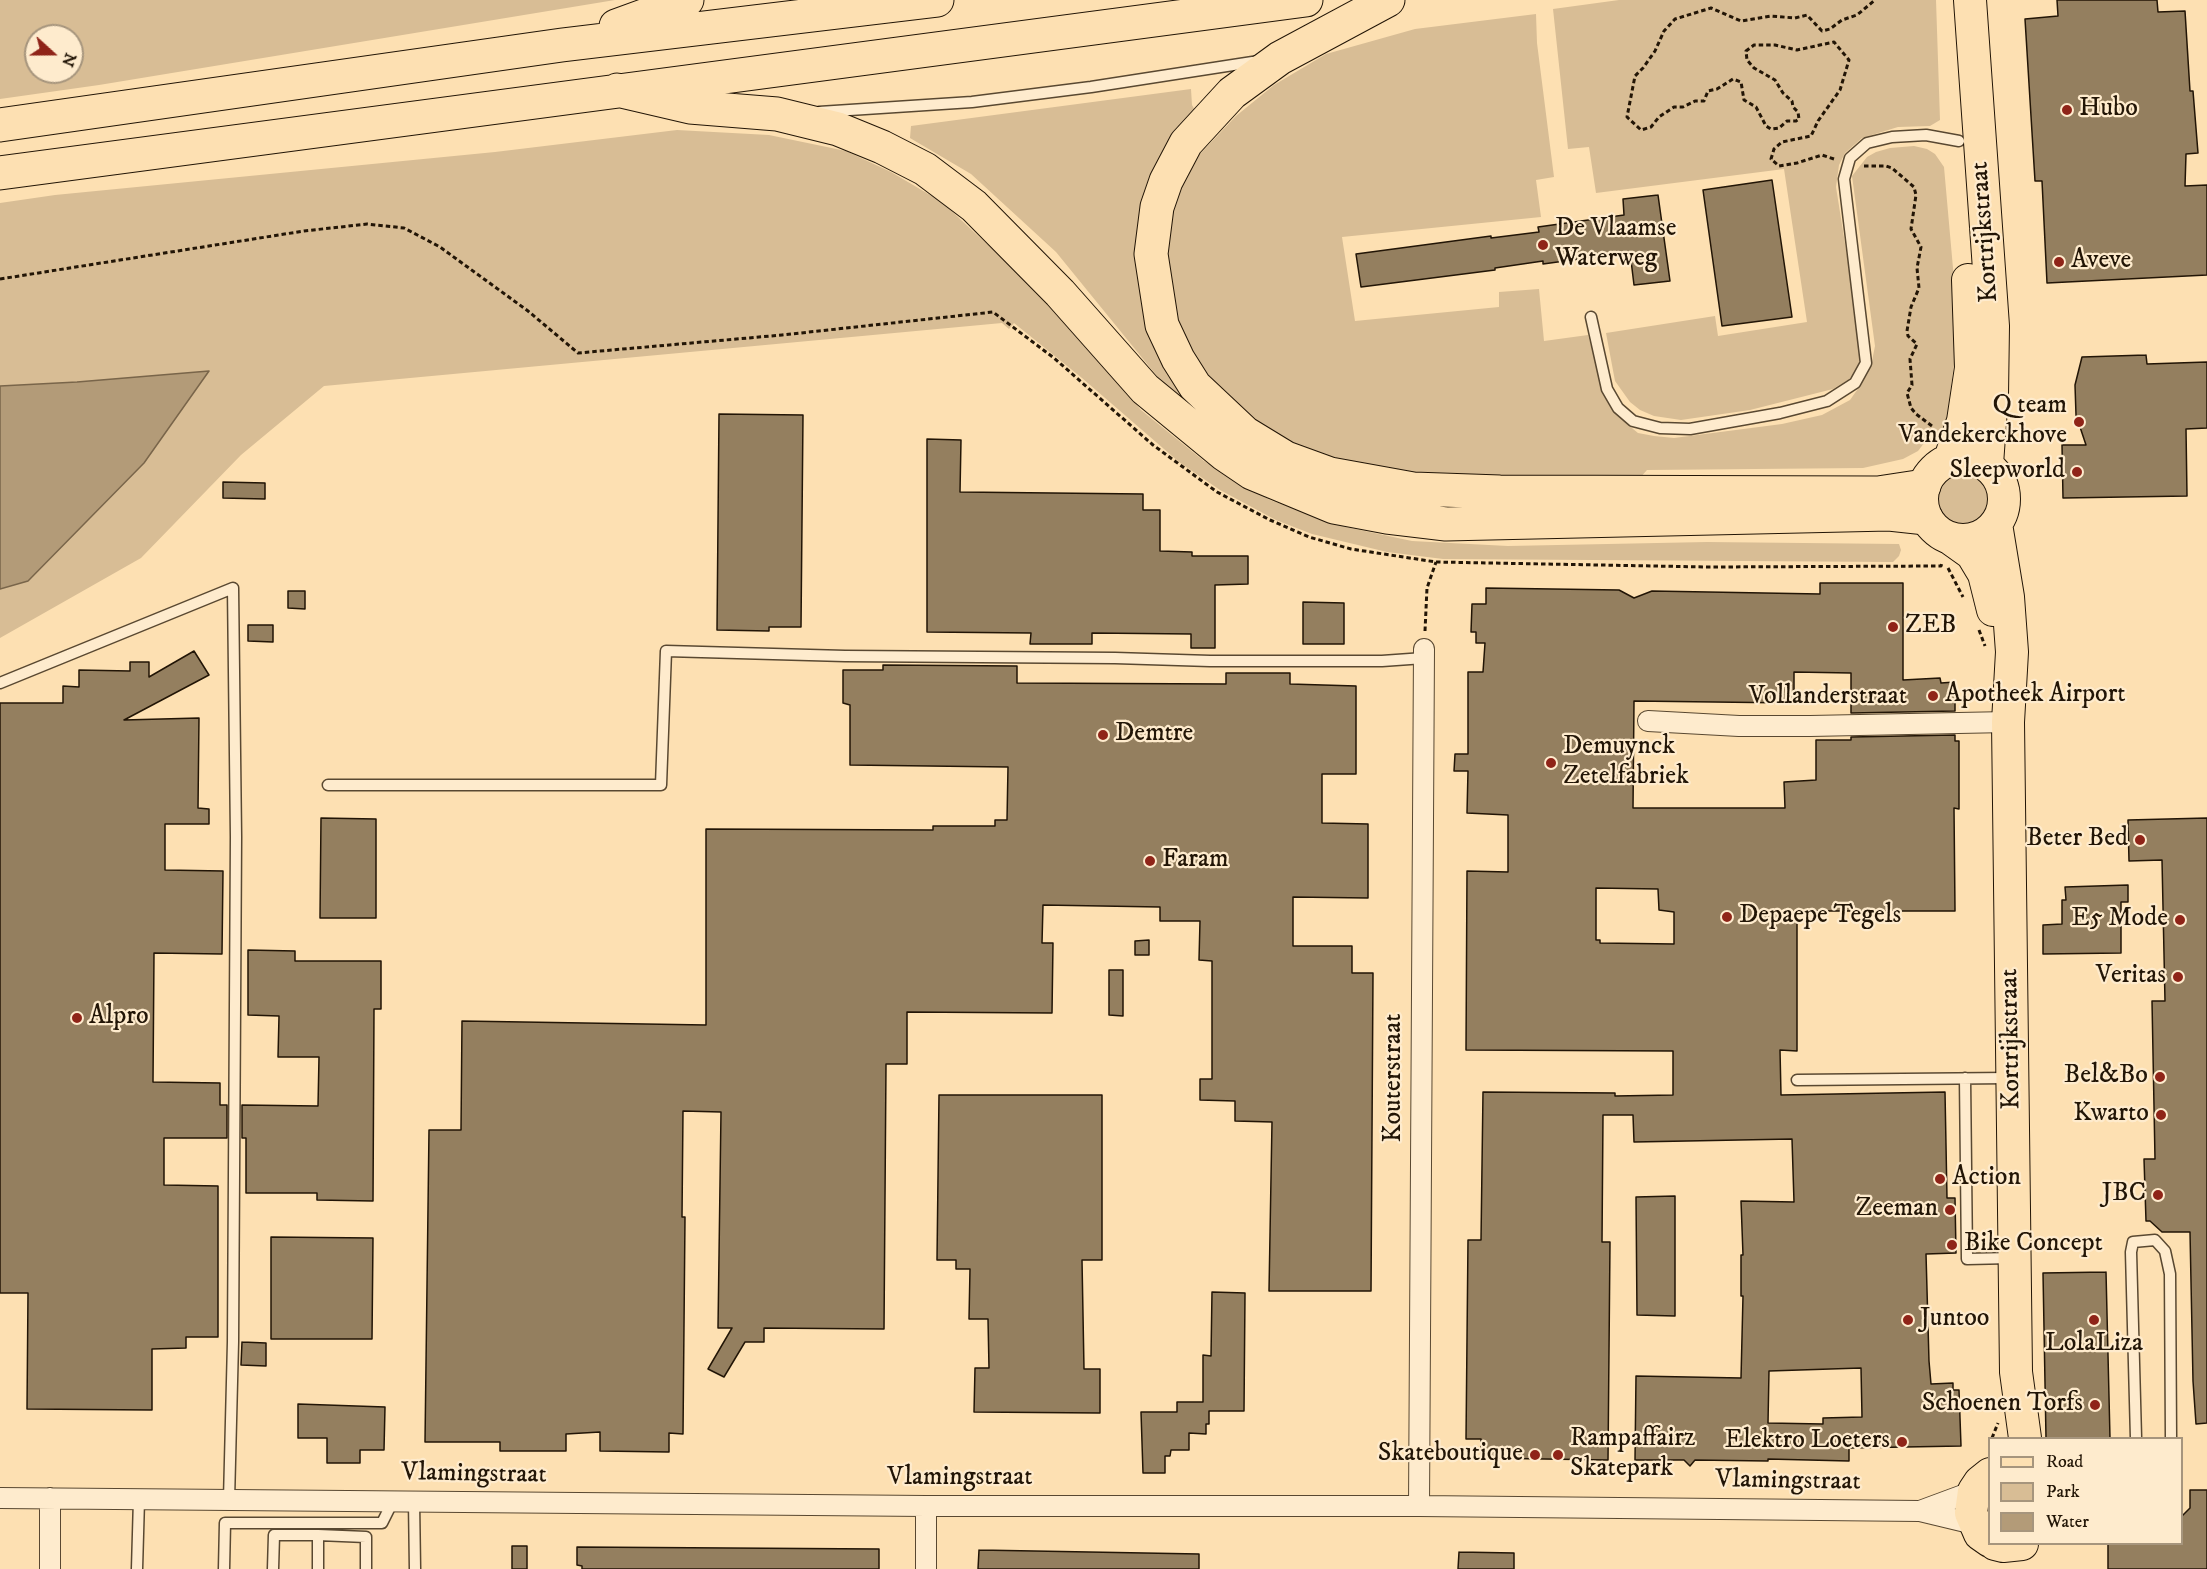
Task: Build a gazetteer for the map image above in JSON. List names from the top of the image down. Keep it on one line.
{"streets":{"main road":["Kortrijkstraat"],"street":["Vollanderstraat","Kouterstraat","Vlamingstraat"]},"crossings":[["Kortrijkstraat","Vollanderstraat"],["Kouterstraat","Vlamingstraat"]],"places":["Hubo","De Vlaamse Waterweg","Aveve","Q team Vandekerckhove","Sleepworld","ZEB","Apotheek Airport","Demtre","Demuynck Zetelfabriek","Beter Bed","Faram","Depaepe Tegels","E5 Mode","Veritas","Alpro","Bel&Bo","Kwarto","Action","JBC","Zeeman","Bike Concept","Juntoo","LolaLiza","Schoenen Torfs","Elektro Loeters","Skateboutique","Rampaffairz Skatepark"],"legend":["Road","Park","Water"],"north":"right"}
